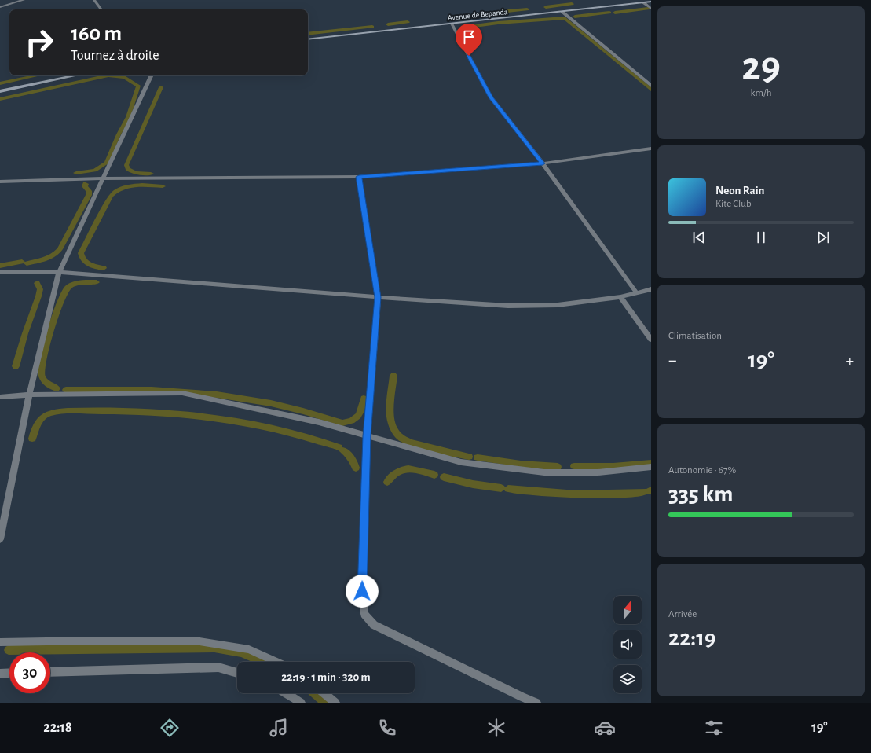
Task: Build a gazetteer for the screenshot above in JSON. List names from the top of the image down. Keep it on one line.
{"streets":{"main road":["Avenue de Bepanda"]},"north":"top","page":{"tile":[["29","km/h"],"Climatisation",["Autonomie · 67%","335 km"],["Arrivée","22:19"]],"turn":["160 m","Tournez à droite"],"song":["Neon Rain","Kite Club"],"heat":["−","19°","+"],"limit":"30","trip":"22:19 · 1 min · 320 m","tabs":["22:18","19°"]}}
